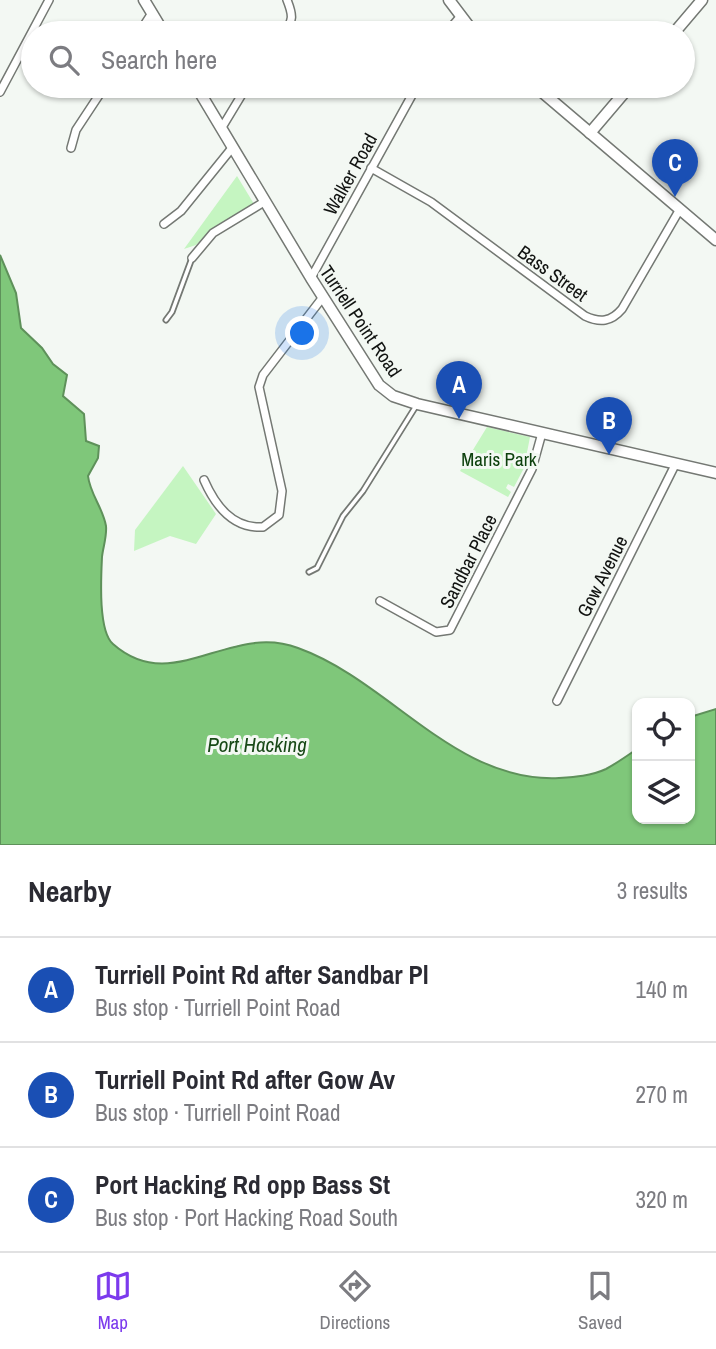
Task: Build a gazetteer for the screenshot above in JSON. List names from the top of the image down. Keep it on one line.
{"streets":{"street":["Walker Road","Bass Street","Turriell Point Road","Sandbar Place","Gow Avenue"]},"crossings":[["Walker Road","Bass Street"],["Walker Road","Turriell Point Road"],["Turriell Point Road","Sandbar Place"],["Turriell Point Road","Gow Avenue"]],"water":["Port Hacking"],"parks":["Maris Park"],"page":{"search":"Search here","pins":["C","A","B"],"heading":["Nearby","3 results"],"list":[{"mark":"A","name":"Turriell Point Rd after Sandbar Pl","note":"Bus stop · Turriell Point Road","value":"140 m"},{"mark":"B","name":"Turriell Point Rd after Gow Av","note":"Bus stop · Turriell Point Road","value":"270 m"},{"mark":"C","name":"Port Hacking Rd opp Bass St","note":"Bus stop · Port Hacking Road South","value":"320 m"}],"nav":["Map","Directions","Saved"]}}
